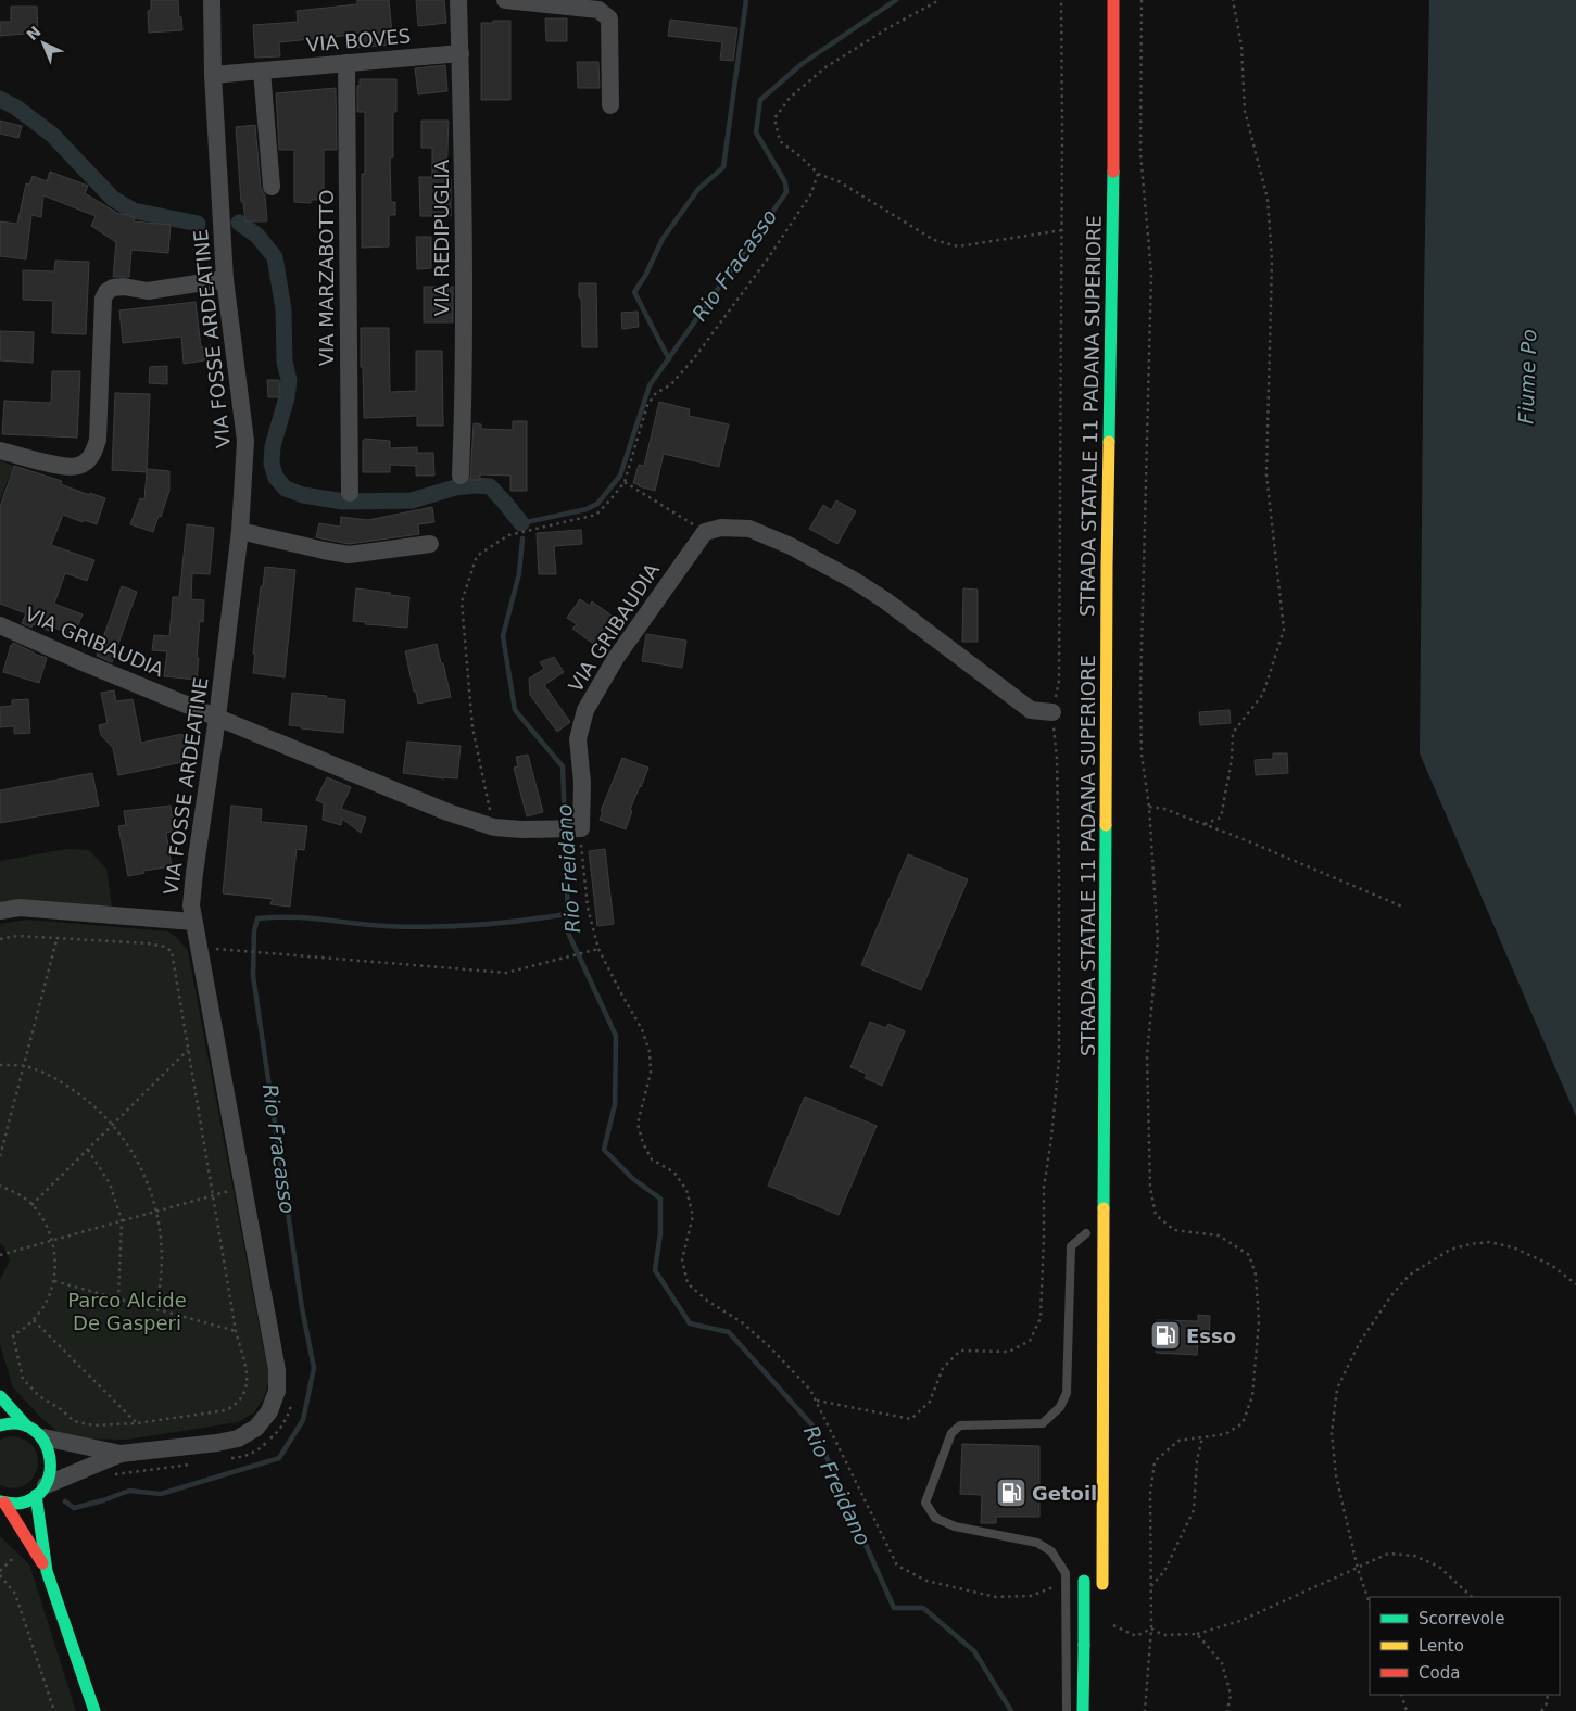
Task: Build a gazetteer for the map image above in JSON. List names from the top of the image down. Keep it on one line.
{"streets":{"main road":["STRADA STATALE 11 PADANA SUPERIORE"],"street":["VIA BOVES","VIA REDIPUGLIA","VIA MARZABOTTO","VIA FOSSE ARDEATINE","VIA GRIBAUDIA"]},"crossings":[["VIA BOVES","VIA REDIPUGLIA"],["VIA BOVES","VIA MARZABOTTO"],["VIA BOVES","VIA FOSSE ARDEATINE"],["VIA FOSSE ARDEATINE","VIA GRIBAUDIA"]],"water":["Rio Fracasso","Fiume Po","Rio Freidano"],"parks":["Parco Alcide De Gasperi"],"places":{"fuel station":["Esso","Getoil"]},"legend":["Scorrevole","Lento","Coda"],"north":"top left"}
